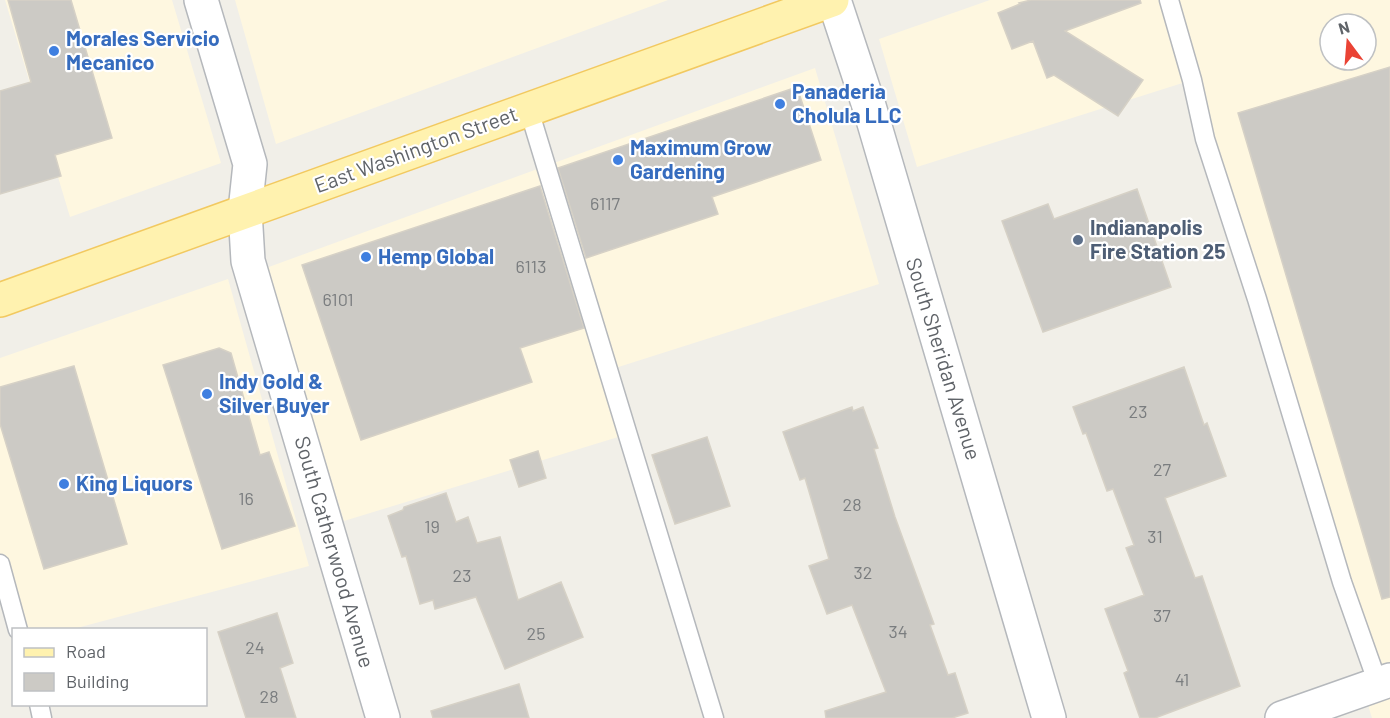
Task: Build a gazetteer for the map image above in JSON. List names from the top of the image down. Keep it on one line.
{"streets":{"main road":["East Washington Street"],"street":["South Sheridan Avenue","South Catherwood Avenue"]},"crossings":[["East Washington Street","South Sheridan Avenue"],["East Washington Street","South Catherwood Avenue"]],"places":["Morales Servicio Mecanico","Panaderia Cholula LLC","Maximum Grow Gardening","Indianapolis Fire Station 25","Hemp Global","Indy Gold & Silver Buyer","King Liquors"],"house_numbers":["6117","6113","6101","23","27","16","28","19","31","32","23","37","34","25","24","41","28"],"legend":["Road","Building"],"north":"top"}
